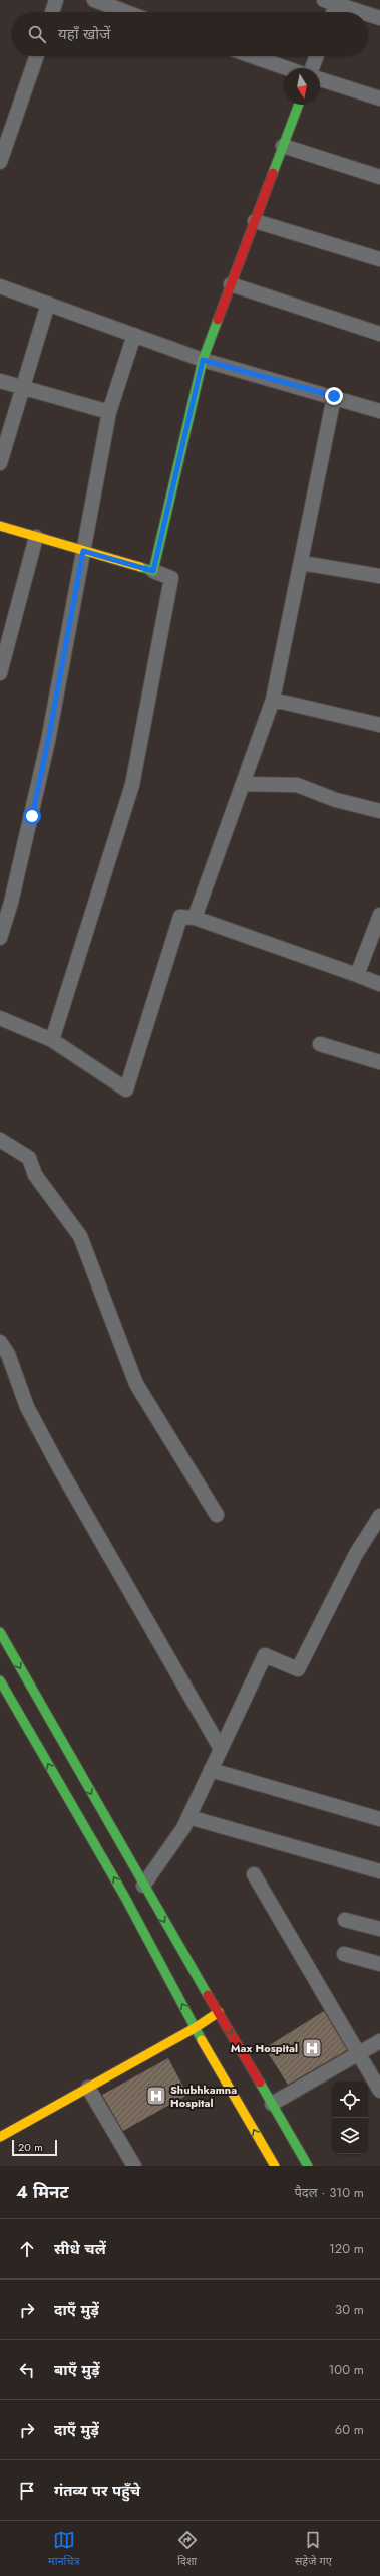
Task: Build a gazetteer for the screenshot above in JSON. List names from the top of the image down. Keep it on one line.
{"places":{"hospital":["Max Hospital","Shubhkamna Hospital"]},"scale_bar":"20 m","north":"bottom","page":{"search":"यहाँ खोजें","scale":"20 m","heading":["4 मिनट","पैदल · 310 m"],"list":[["सीधे चलें","120 m"],["दाएँ मुड़ें","30 m"],["बाएँ मुड़ें","100 m"],["दाएँ मुड़ें","60 m"],"गंतव्य पर पहुँचे"],"nav":["मानचित्र","दिशा","सहेजे गए"]}}
